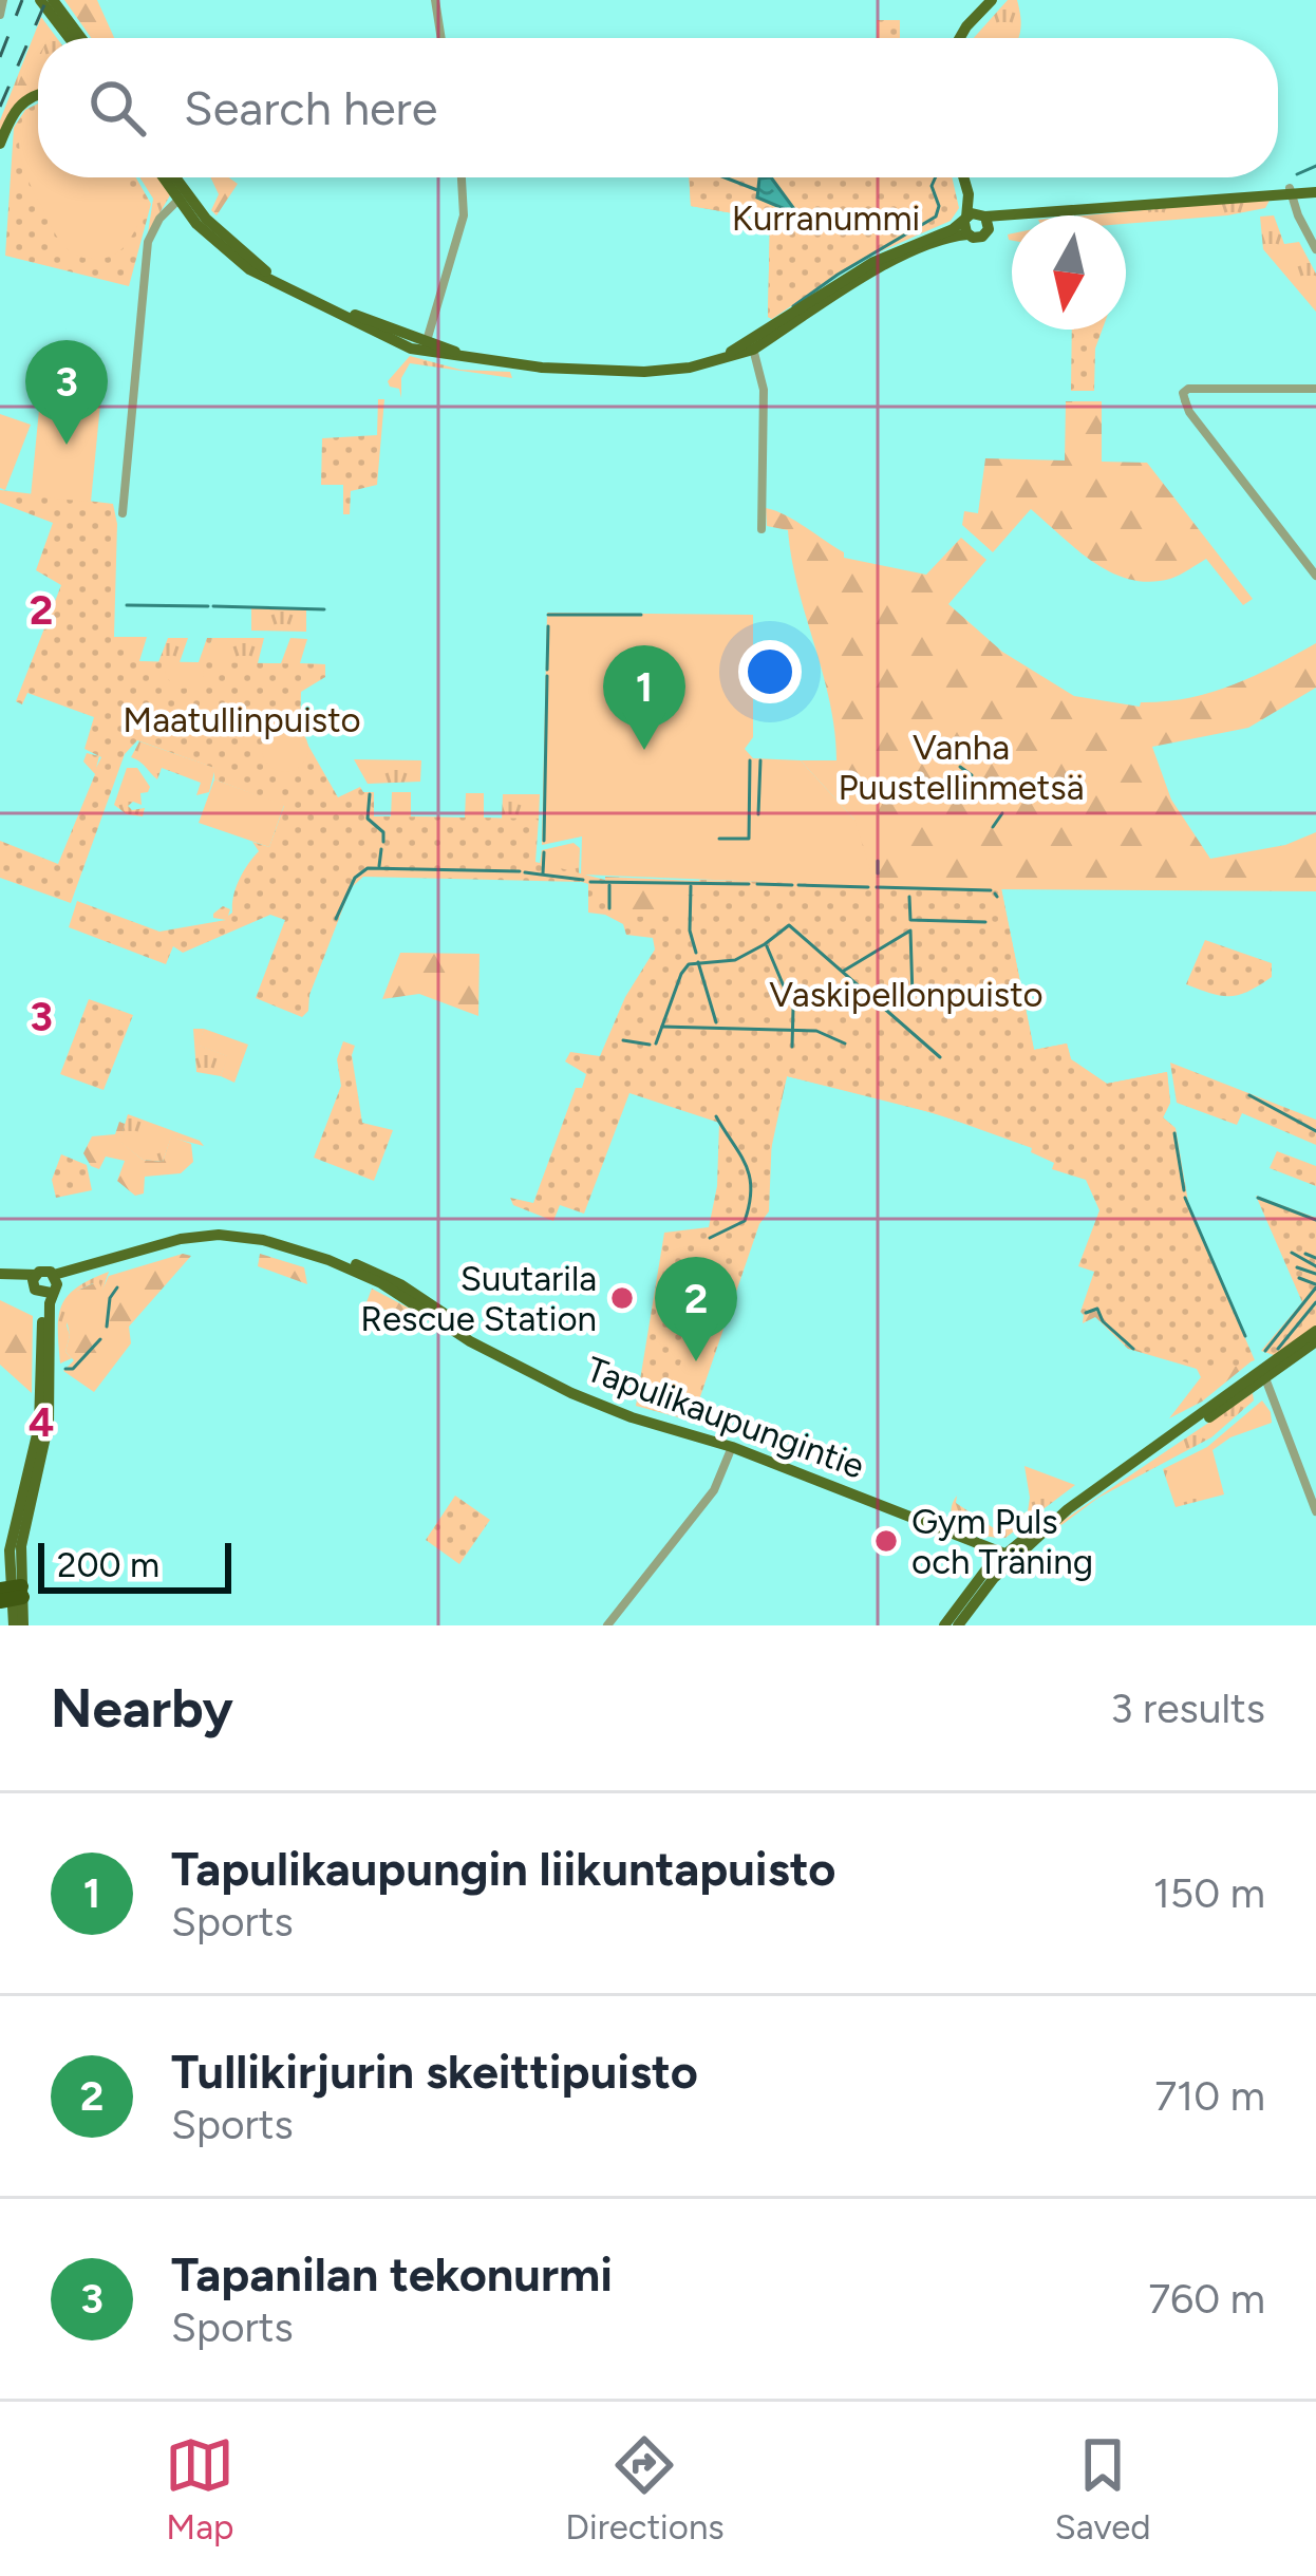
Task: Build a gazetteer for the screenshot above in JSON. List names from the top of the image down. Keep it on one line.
{"streets":{"main road":["Tapulikaupungintie"]},"parks":["Kurranummi","Maatullinpuisto","Vanha Puustellinmetsä","Vaskipellonpuisto"],"places":["Suutarila Rescue Station","Gym Puls och Träning"],"scale_bar":"200 m","north":"bottom","page":{"search":"Search here","pins":["3","1","2"],"scale":"200 m","heading":["Nearby","3 results"],"list":[{"mark":"1","name":"Tapulikaupungin liikuntapuisto","note":"Sports","value":"150 m"},{"mark":"2","name":"Tullikirjurin skeittipuisto","note":"Sports","value":"710 m"},{"mark":"3","name":"Tapanilan tekonurmi","note":"Sports","value":"760 m"}],"nav":["Map","Directions","Saved"]},"grid":{"rows":["2","3","4"]}}
